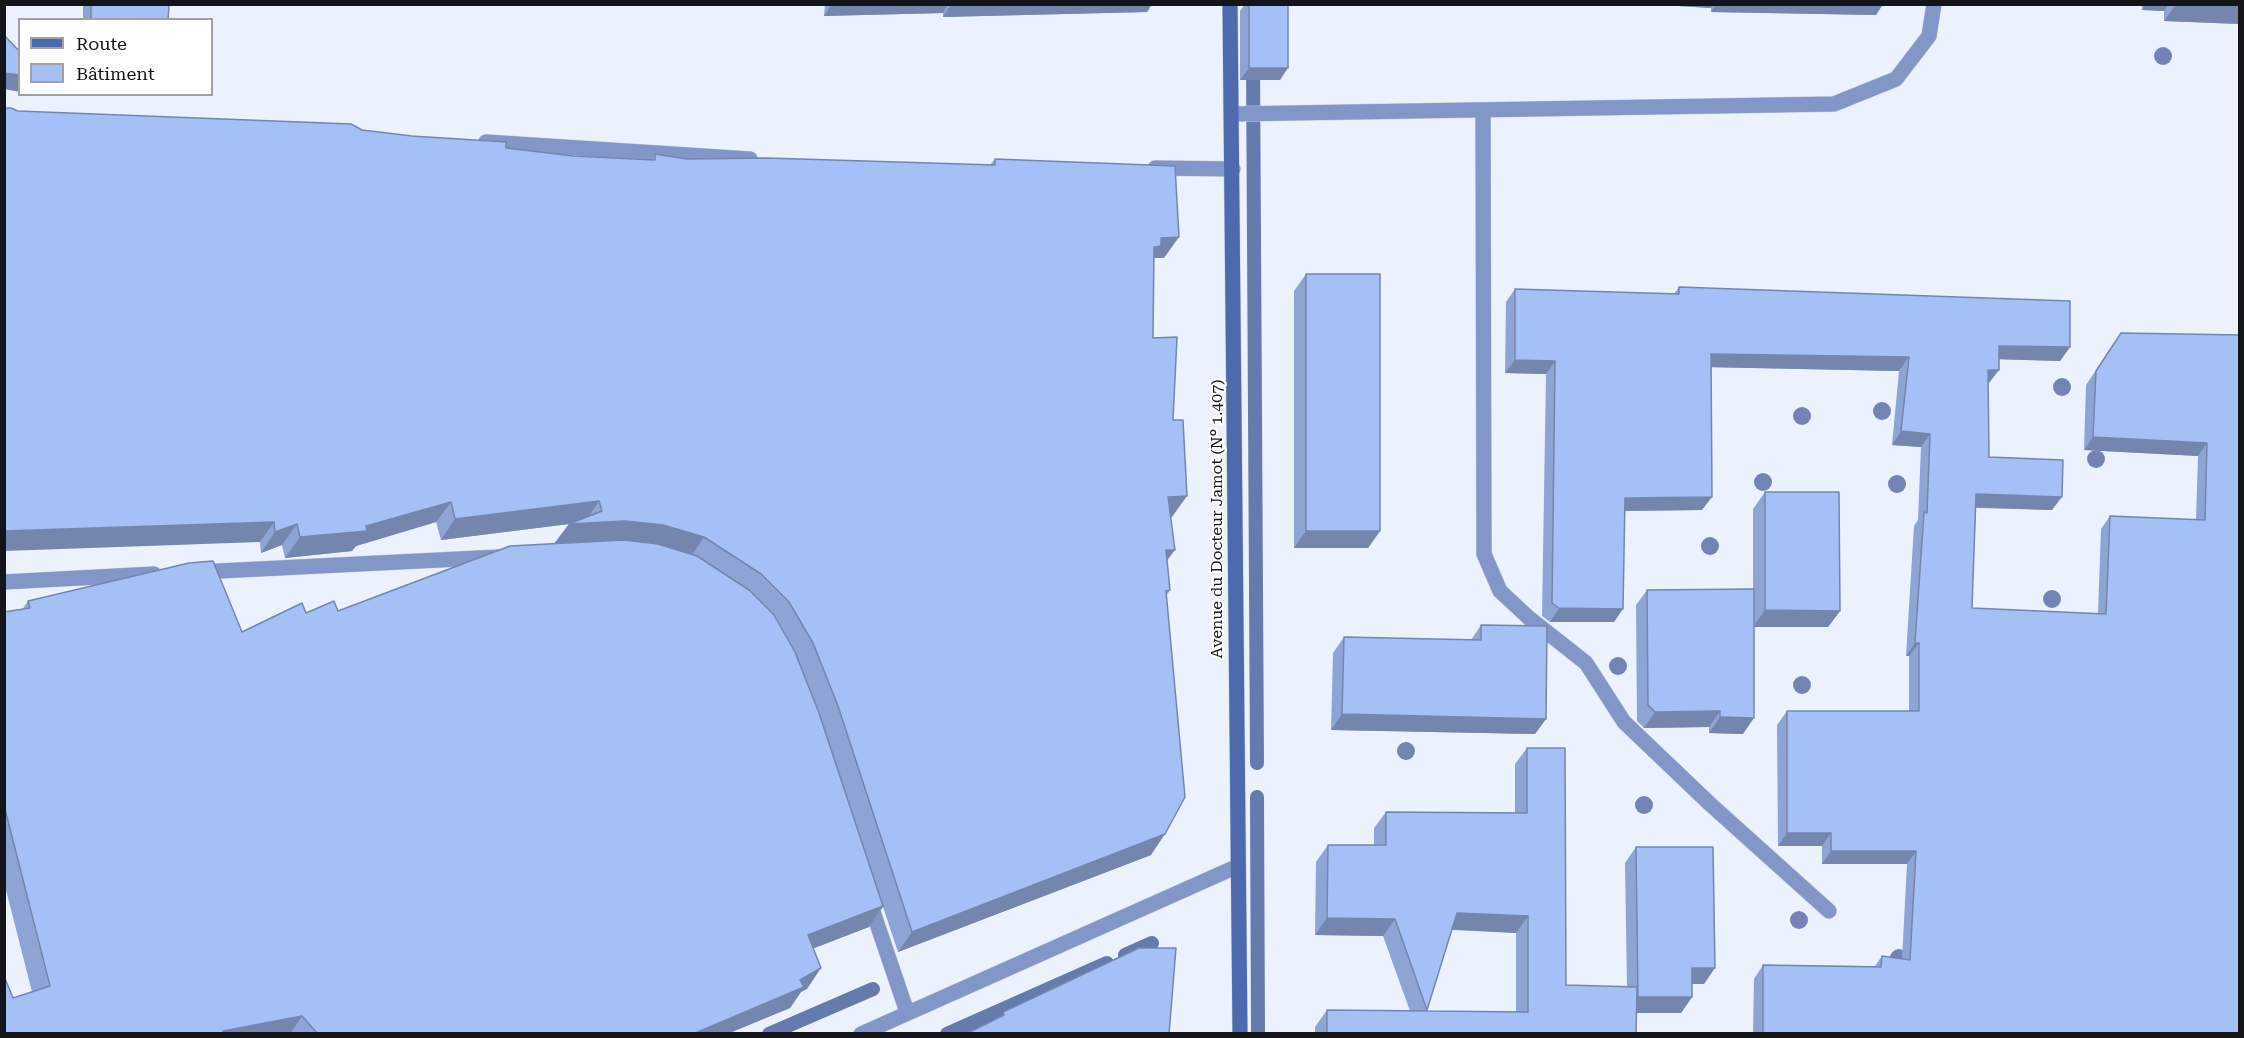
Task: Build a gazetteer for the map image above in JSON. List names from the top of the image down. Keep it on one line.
{"streets":{"main road":["Avenue du Docteur Jamot (N° 1.407)"]},"legend":["Route","Bâtiment"]}
